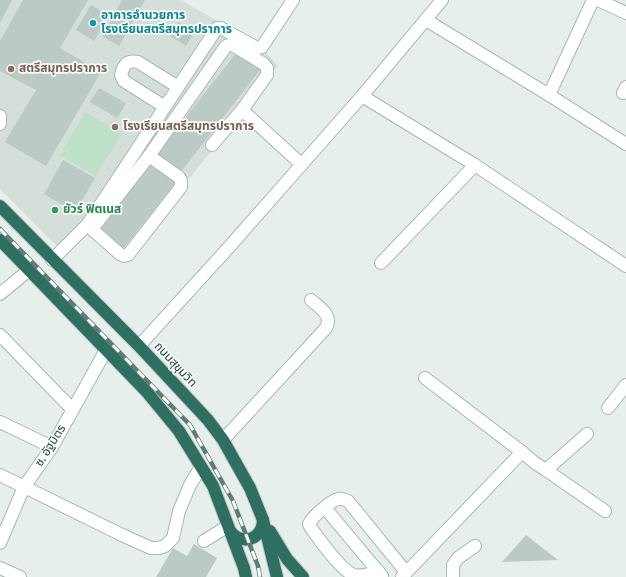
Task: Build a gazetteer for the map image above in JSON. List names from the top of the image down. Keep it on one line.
{"streets":{"highway":["ถนนสุขุมวิท"],"street":["ซ. อัฐมิตร"]},"places":["อาคารอำนวยการ โรงเรียนสตรีสมุทรปราการ","สตรีสมุทรปราการ","โรงเรียนสตรีสมุทรปราการ","ยัวร์ ฟิตเนส"]}
